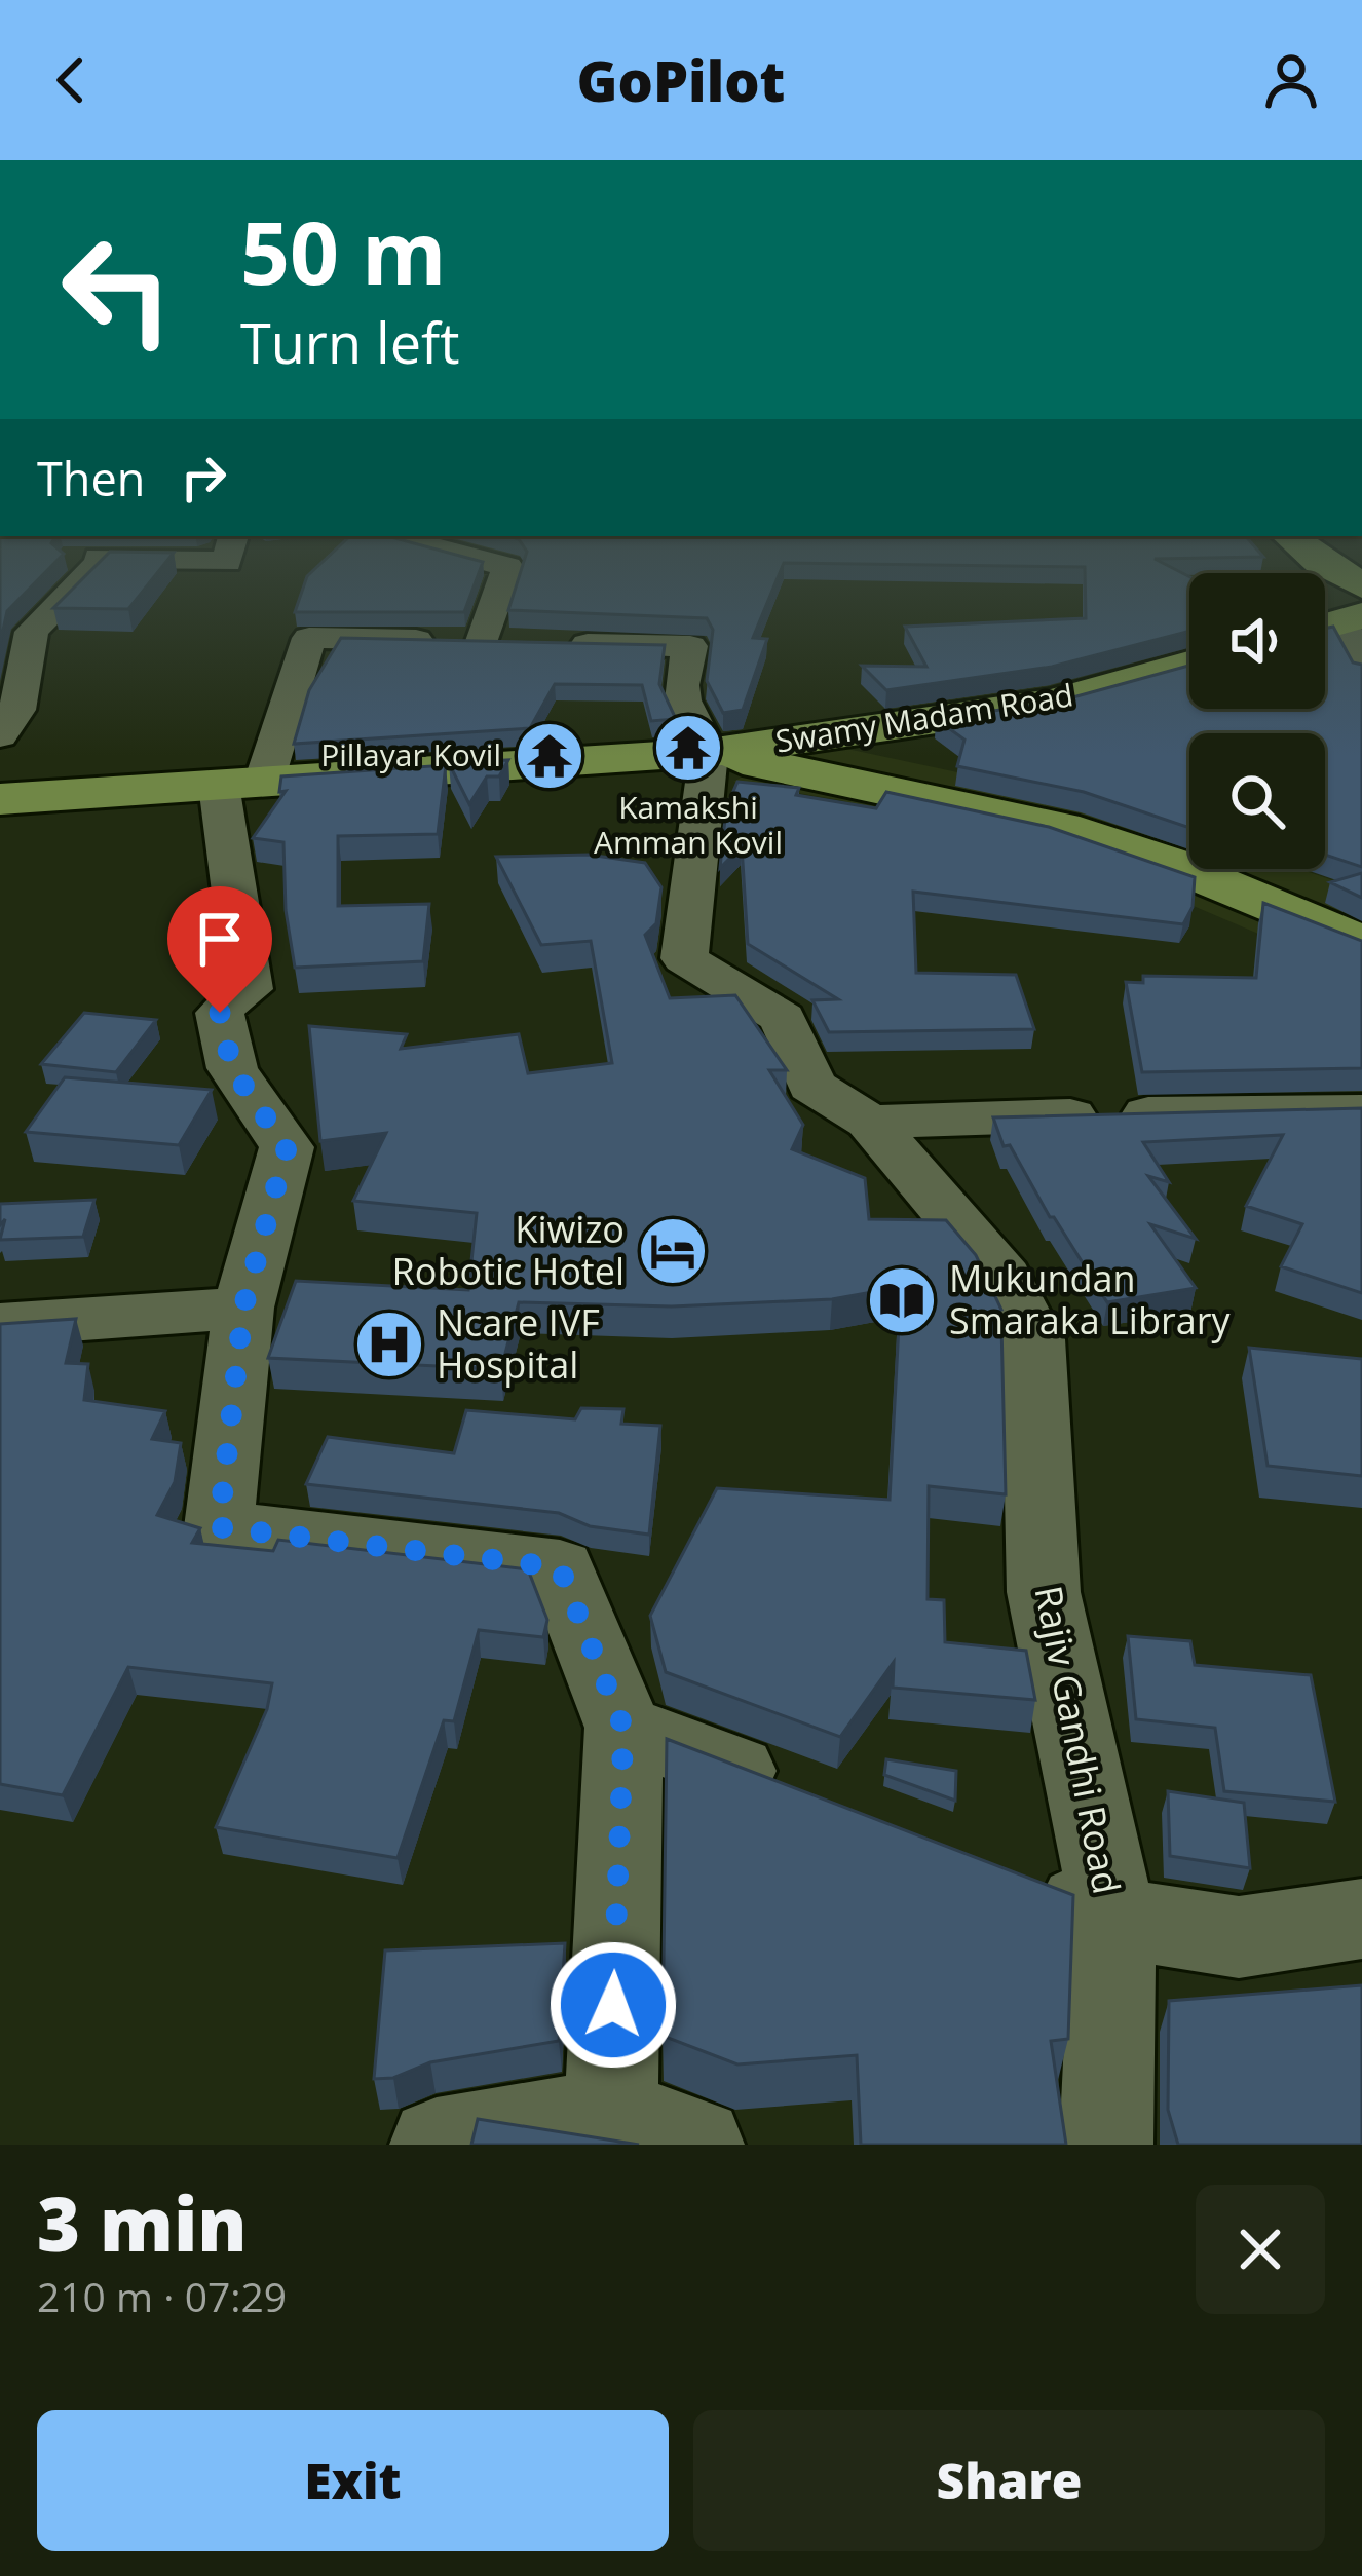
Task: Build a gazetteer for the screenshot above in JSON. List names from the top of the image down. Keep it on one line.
{"streets":{"main road":["Swamy Madam Road"],"street":["Rajiv Gandhi Road"]},"crossings":[["Swamy Madam Road","Rajiv Gandhi Road"]],"places":{"temple":["Kamakshi Amman Kovil","Pillayar Kovil"],"hotel":["Kiwizo Robotic Hotel"],"library":["Mukundan Smaraka Library"],"hospital":["Ncare IVF Hospital"]},"page":{"header":"GoPilot","turn":["50 m","Turn left"],"then":"Then","heading":["3 min","210 m · 07:29"],"buttons":["Exit","Share"]}}
